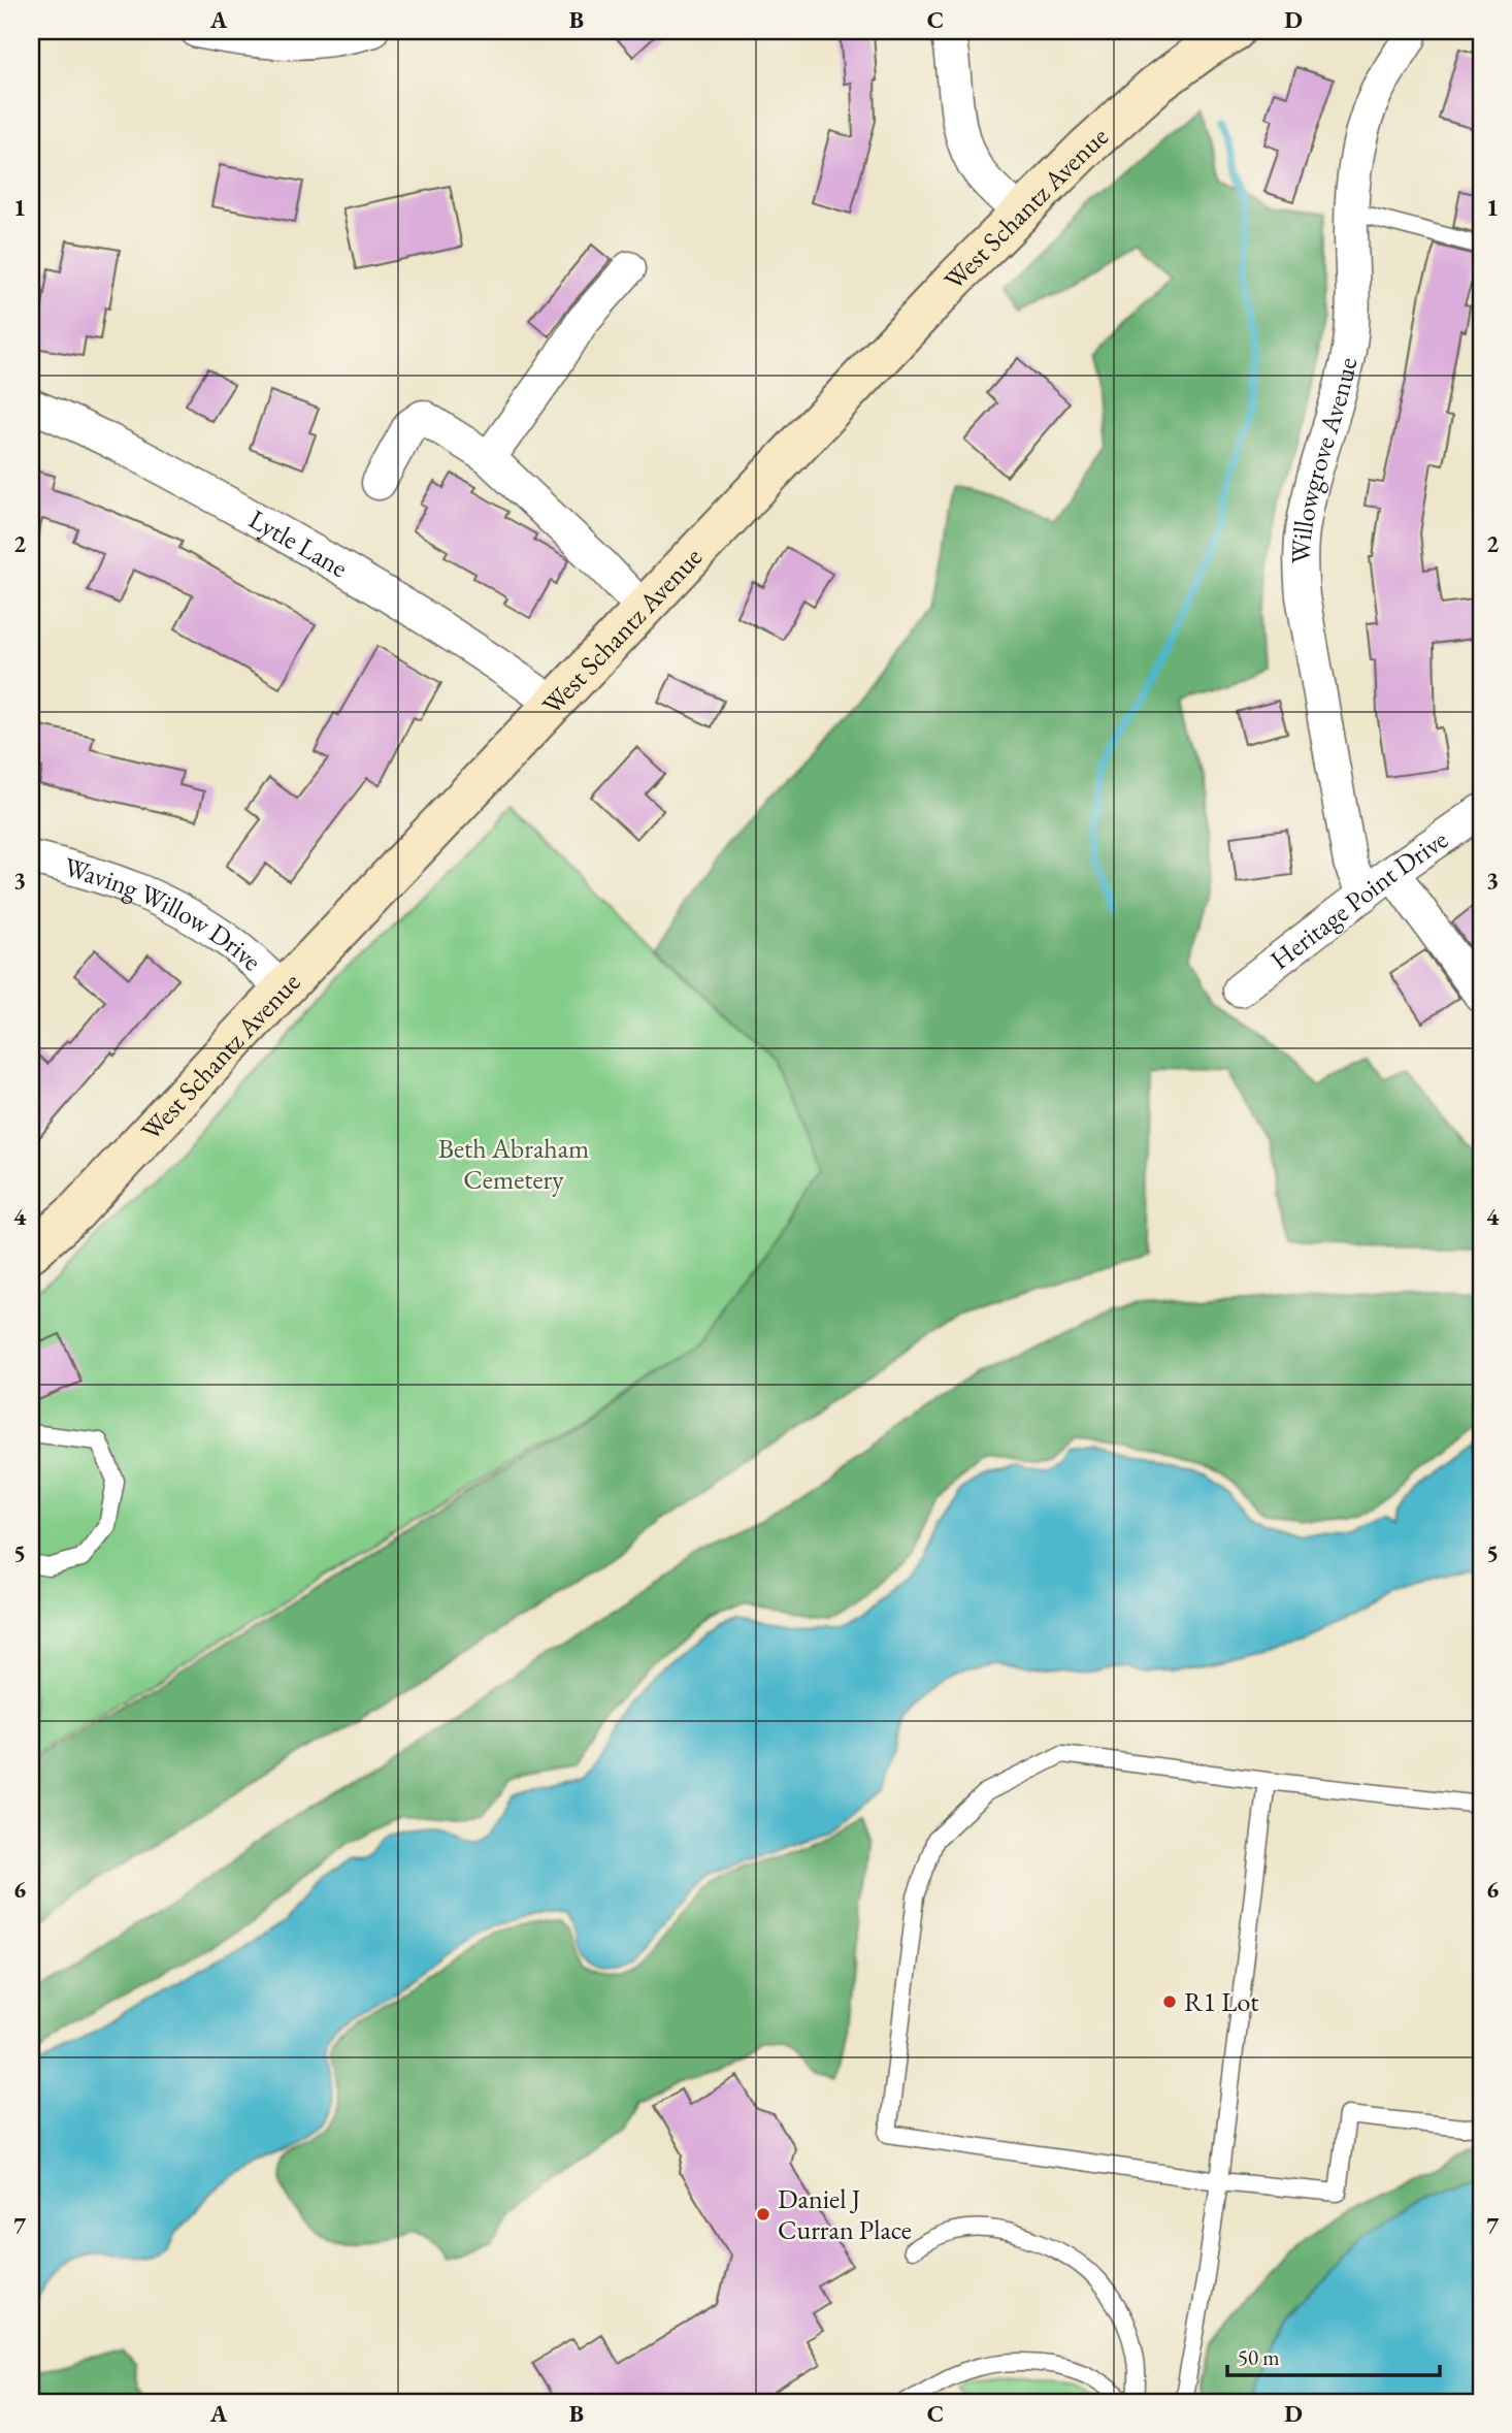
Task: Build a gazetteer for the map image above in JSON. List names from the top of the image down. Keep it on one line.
{"streets":{"main road":["West Schantz Avenue"],"street":["Willowgrove Avenue","Lytle Lane","Heritage Point Drive","Waving Willow Drive"]},"crossings":[["West Schantz Avenue","Lytle Lane"],["West Schantz Avenue","Waving Willow Drive"],["Willowgrove Avenue","Heritage Point Drive"]],"parks":["Beth Abraham Cemetery"],"places":["R1 Lot","Daniel J Curran Place"],"scale_bar":"50 m","grid":{"columns":["A","B","C","D"],"rows":["1","2","3","4","5","6","7"]}}
